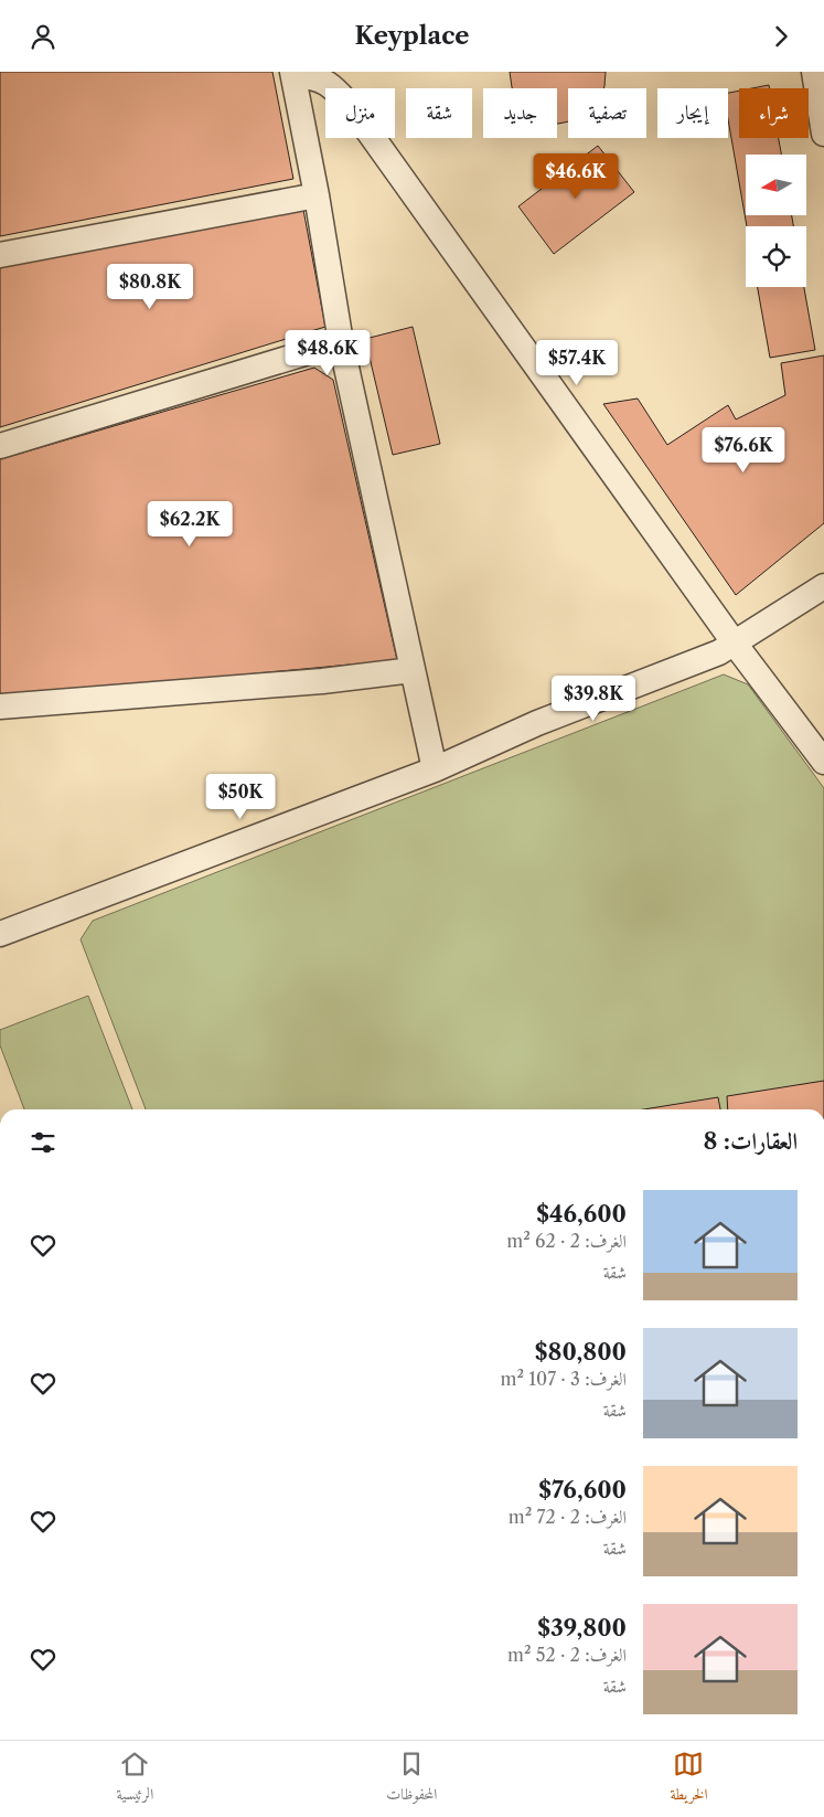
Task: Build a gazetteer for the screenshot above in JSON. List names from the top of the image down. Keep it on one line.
{"north":"left","page":{"header":"Keyplace","chip":["شراء","إيجار","تصفية","جديد","شقة","منزل"],"price":["$46.6K","$80.8K","$48.6K","$57.4K","$76.6K","$62.2K","$39.8K","$50K"],"heading":"العقارات: 8","list":[{"name":"$46,600","note":"الغرف: 2 · 62 m² · شقة"},{"name":"$80,800","note":"الغرف: 3 · 107 m² · شقة"},{"name":"$76,600","note":"الغرف: 2 · 72 m² · شقة"},{"name":"$39,800","note":"الغرف: 2 · 52 m² · شقة"}],"tabs":["الخريطة","المحفوظات","الرئيسية"]}}
